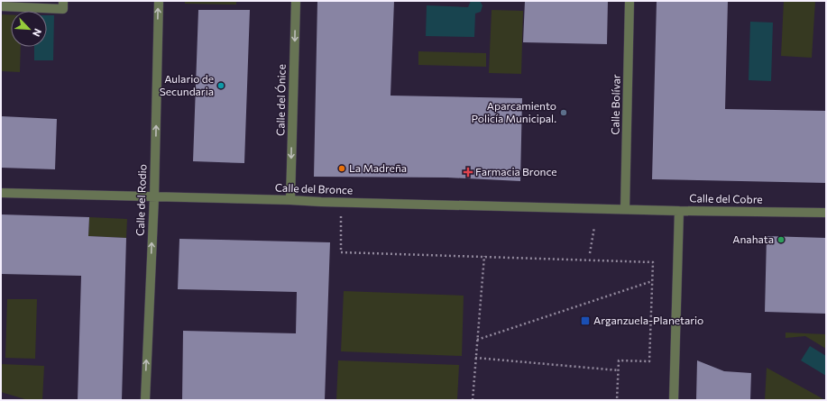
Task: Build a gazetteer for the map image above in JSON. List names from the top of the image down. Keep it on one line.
{"streets":{"street":["Calle del Ónice","Calle Bolívar","Calle del Bronce","Calle del Cobre","Calle del Rodio"]},"crossings":[["Calle del Ónice","Calle del Bronce"],["Calle Bolívar","Calle del Bronce"],["Calle Bolívar","Calle del Cobre"],["Calle del Bronce","Calle del Cobre"],["Calle del Bronce","Calle del Rodio"]],"one_way":["Calle del Ónice","Calle del Rodio"],"places":{"other":["Aulario de Secundaria","Aparcamiento Policía Municipal.","La Madreña","Anahata"],"health":["Farmacia Bronce"],"transit":["Arganzuela-Planetario"]},"north":"bottom right"}
